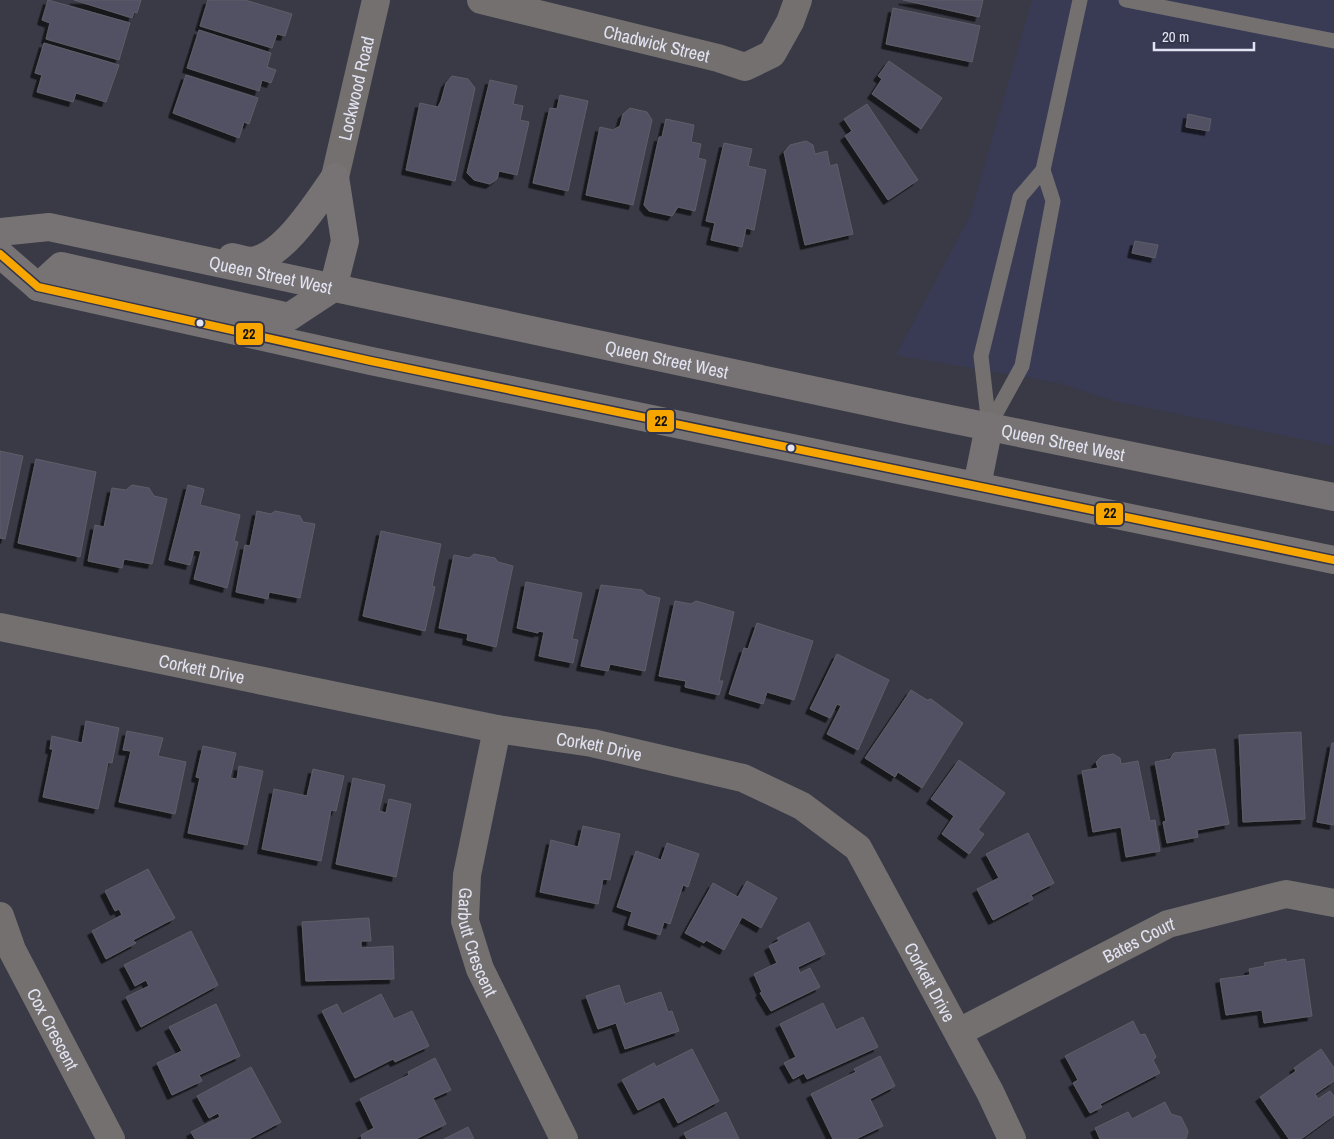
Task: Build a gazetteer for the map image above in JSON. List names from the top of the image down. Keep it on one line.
{"streets":{"main road":["Queen Street West"],"street":["Chadwick Street","Lockwood Road","Corkett Drive","Bates Court","Garbutt Crescent","Cox Crescent"]},"crossings":[["Corkett Drive","Bates Court"],["Corkett Drive","Garbutt Crescent"]],"lines":["transit line 22"],"scale_bar":"20 m"}
